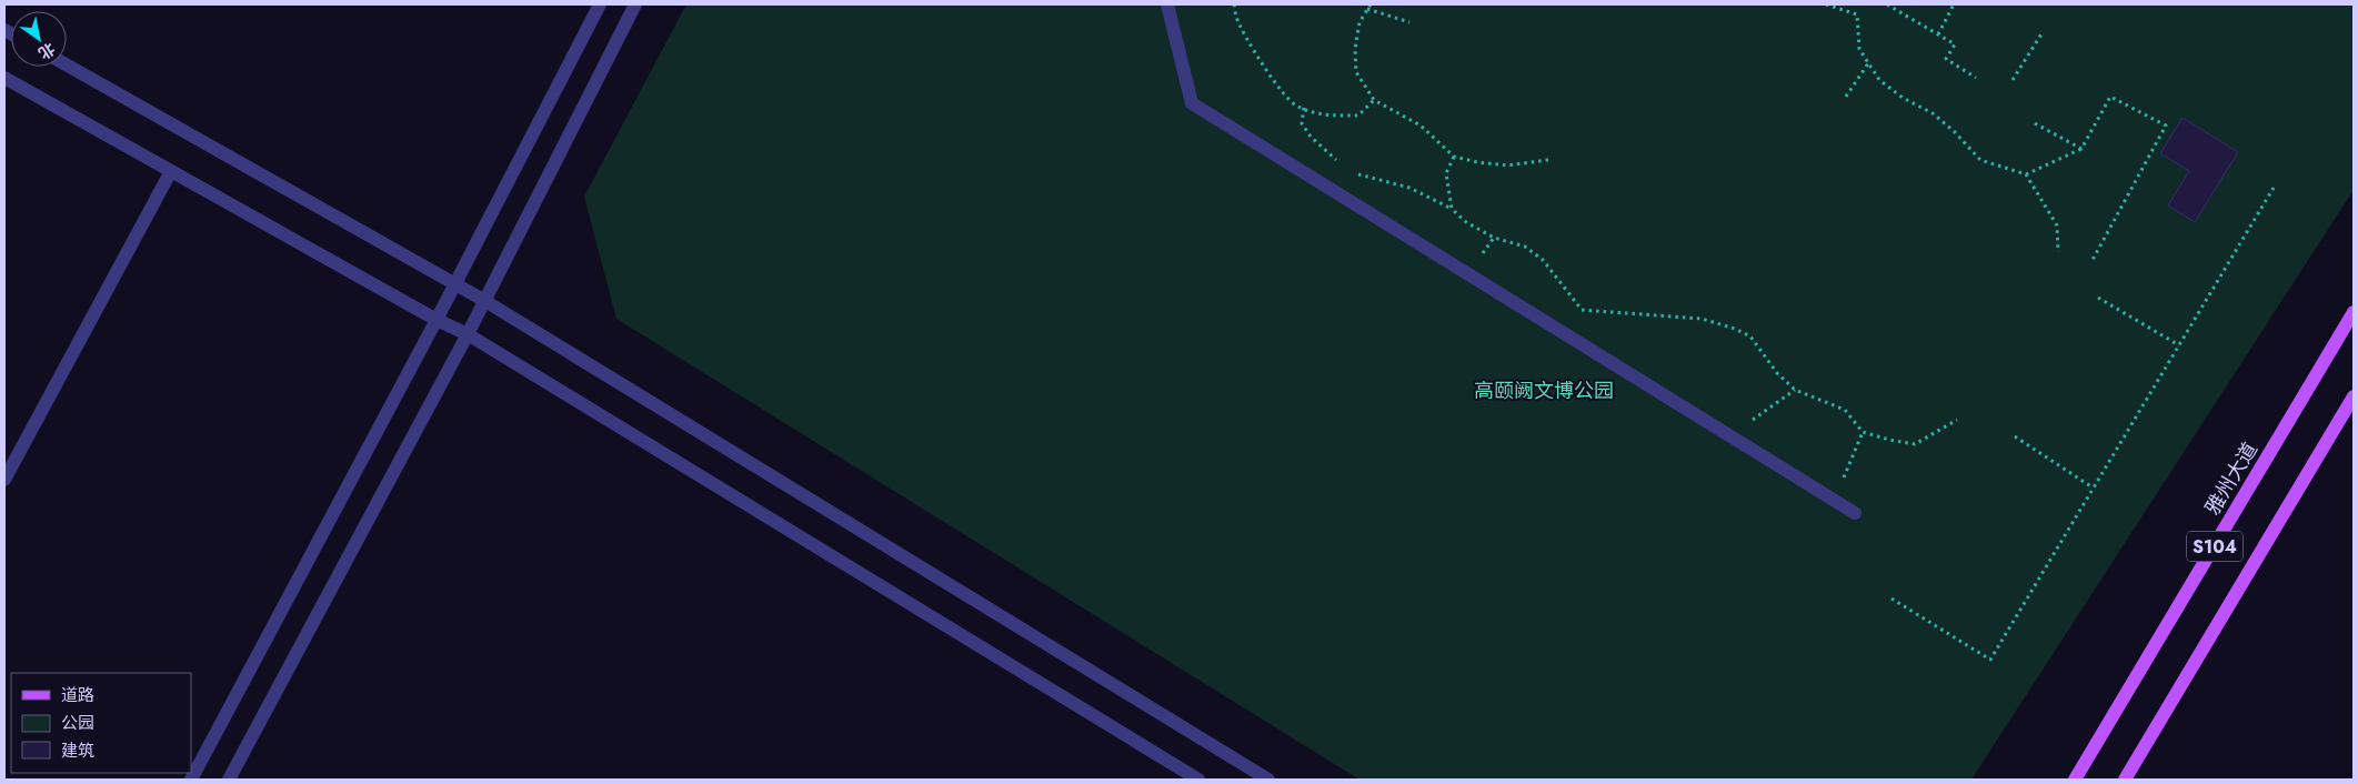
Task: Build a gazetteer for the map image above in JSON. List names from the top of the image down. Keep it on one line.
{"streets":{"main road":["雅州大道","S104"]},"parks":["高颐阙文博公园"],"legend":["道路","公园","建筑"],"north":"bottom right"}
